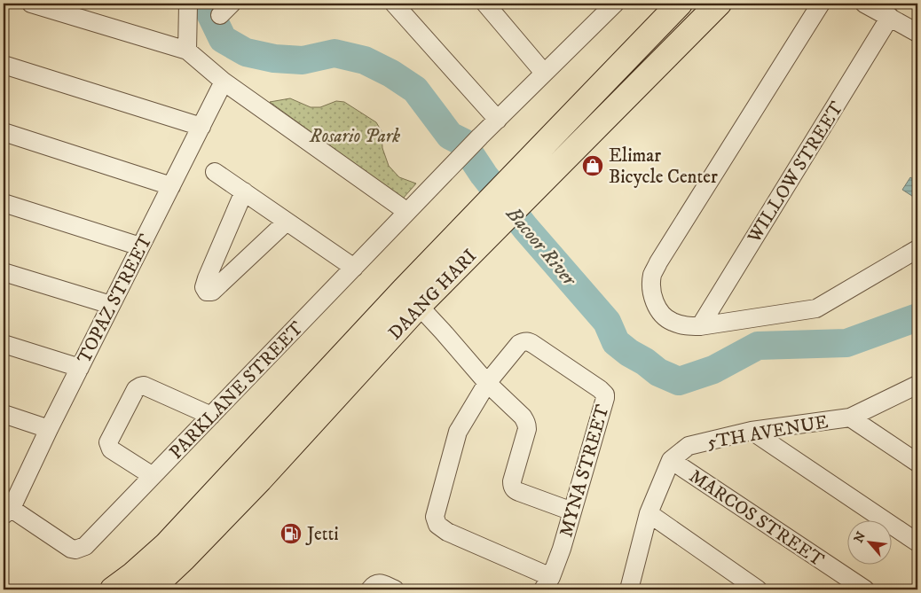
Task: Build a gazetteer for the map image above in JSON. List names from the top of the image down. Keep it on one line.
{"streets":{"main road":["DAANG HARI"],"street":["WILLOW STREET","TOPAZ STREET","PARKLANE STREET","5TH AVENUE","MYNA STREET","MARCOS STREET"]},"crossings":[["TOPAZ STREET","PARKLANE STREET"],["5TH AVENUE","MARCOS STREET"]],"water":["Bacoor River"],"parks":["Rosario Park"],"places":{"shop":["Elimar Bicycle Center"],"fuel station":["Jetti"]},"north":"top left"}
